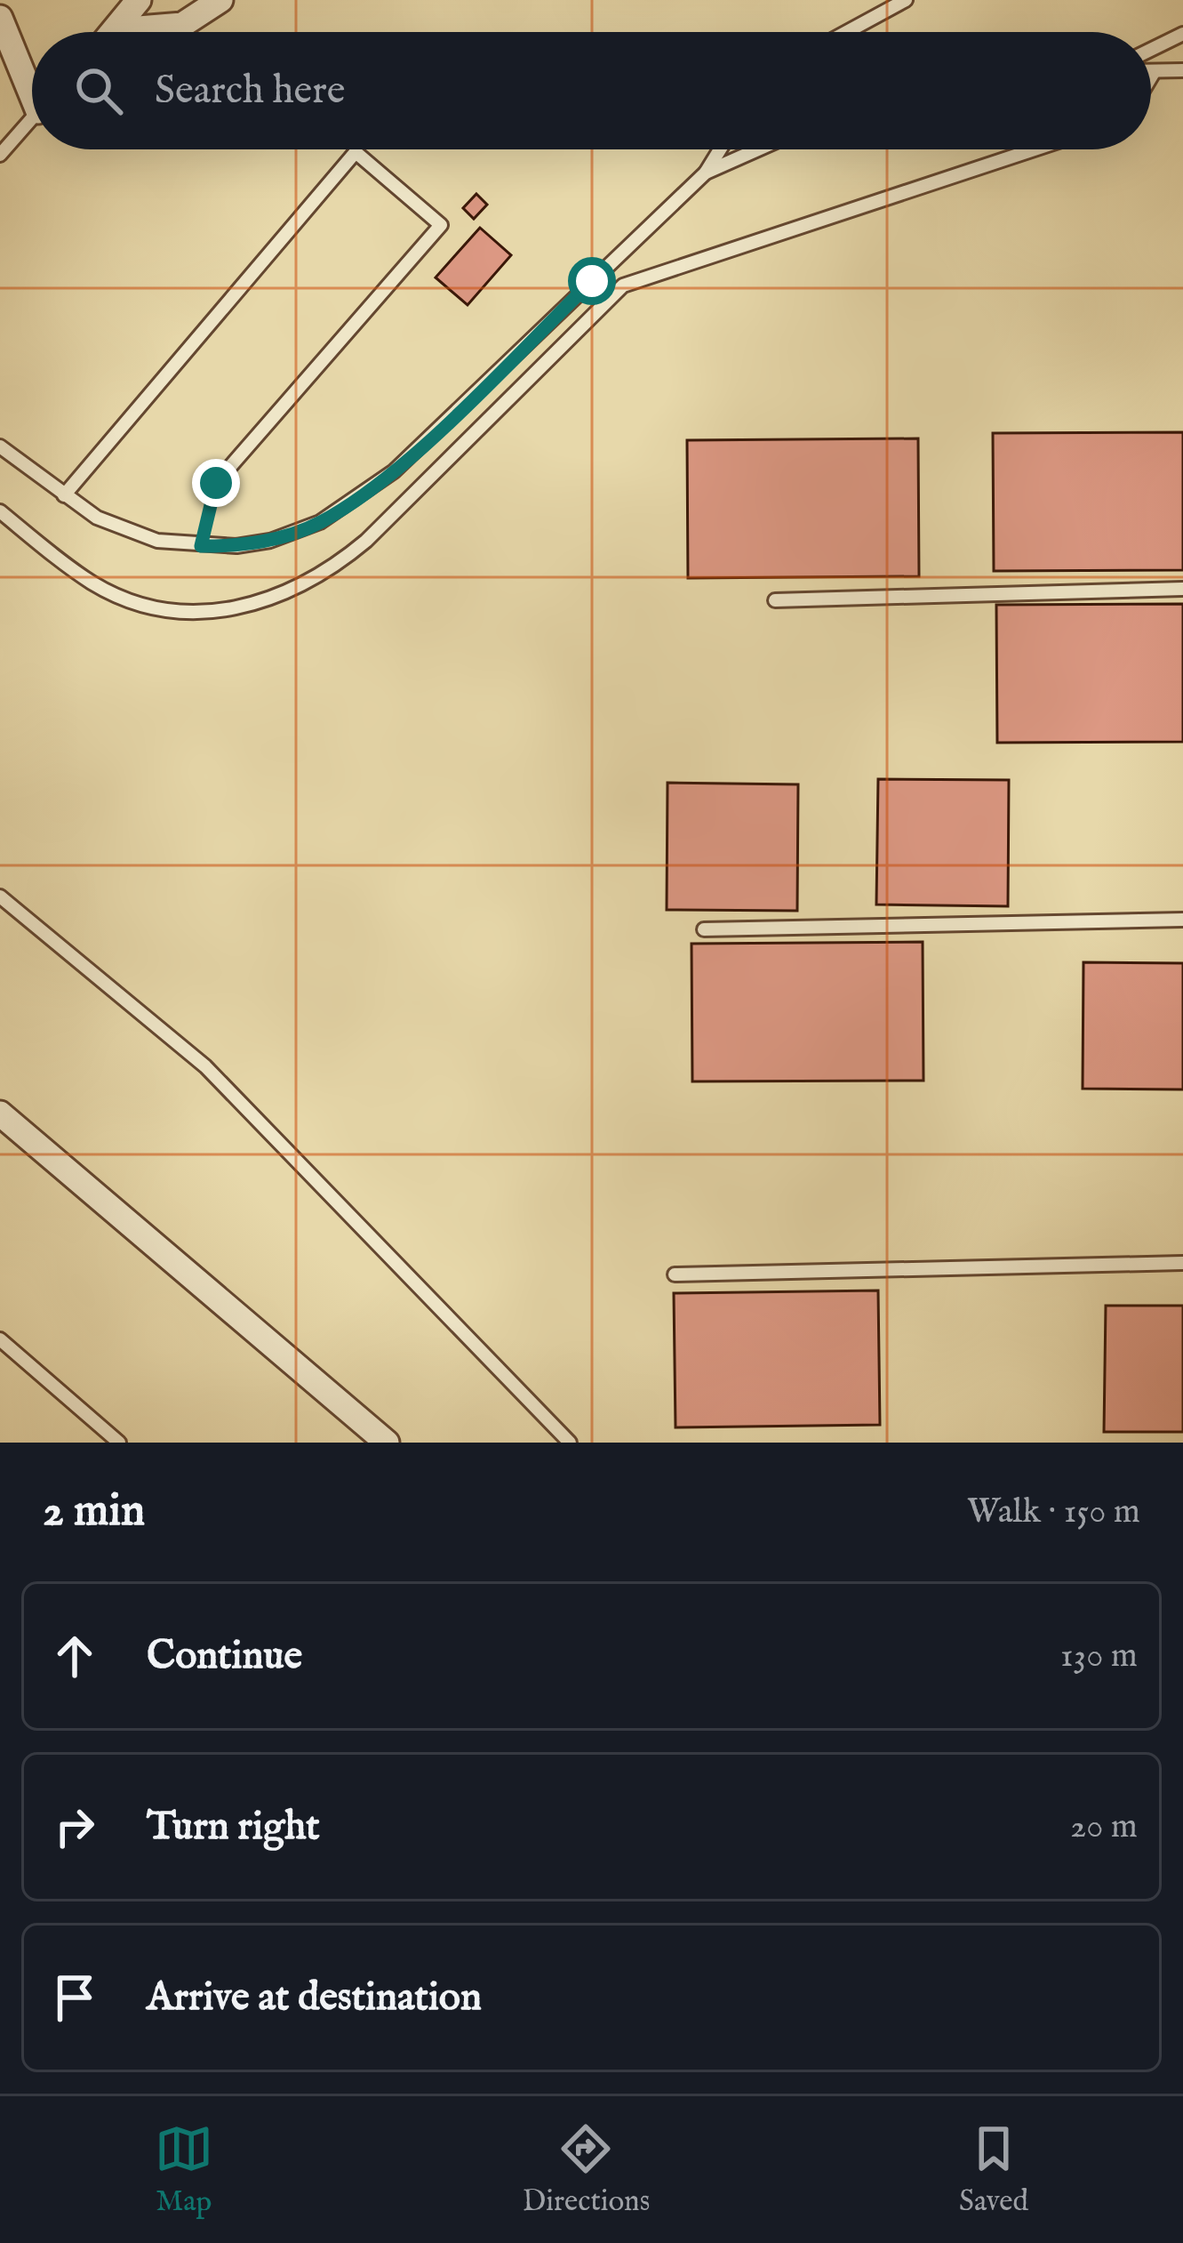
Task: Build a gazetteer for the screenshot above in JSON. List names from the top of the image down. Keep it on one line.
{"page":{"search":"Search here","heading":["2 min","Walk · 150 m"],"list":[["Continue","130 m"],["Turn right","20 m"],"Arrive at destination"],"nav":["Map","Directions","Saved"]}}
